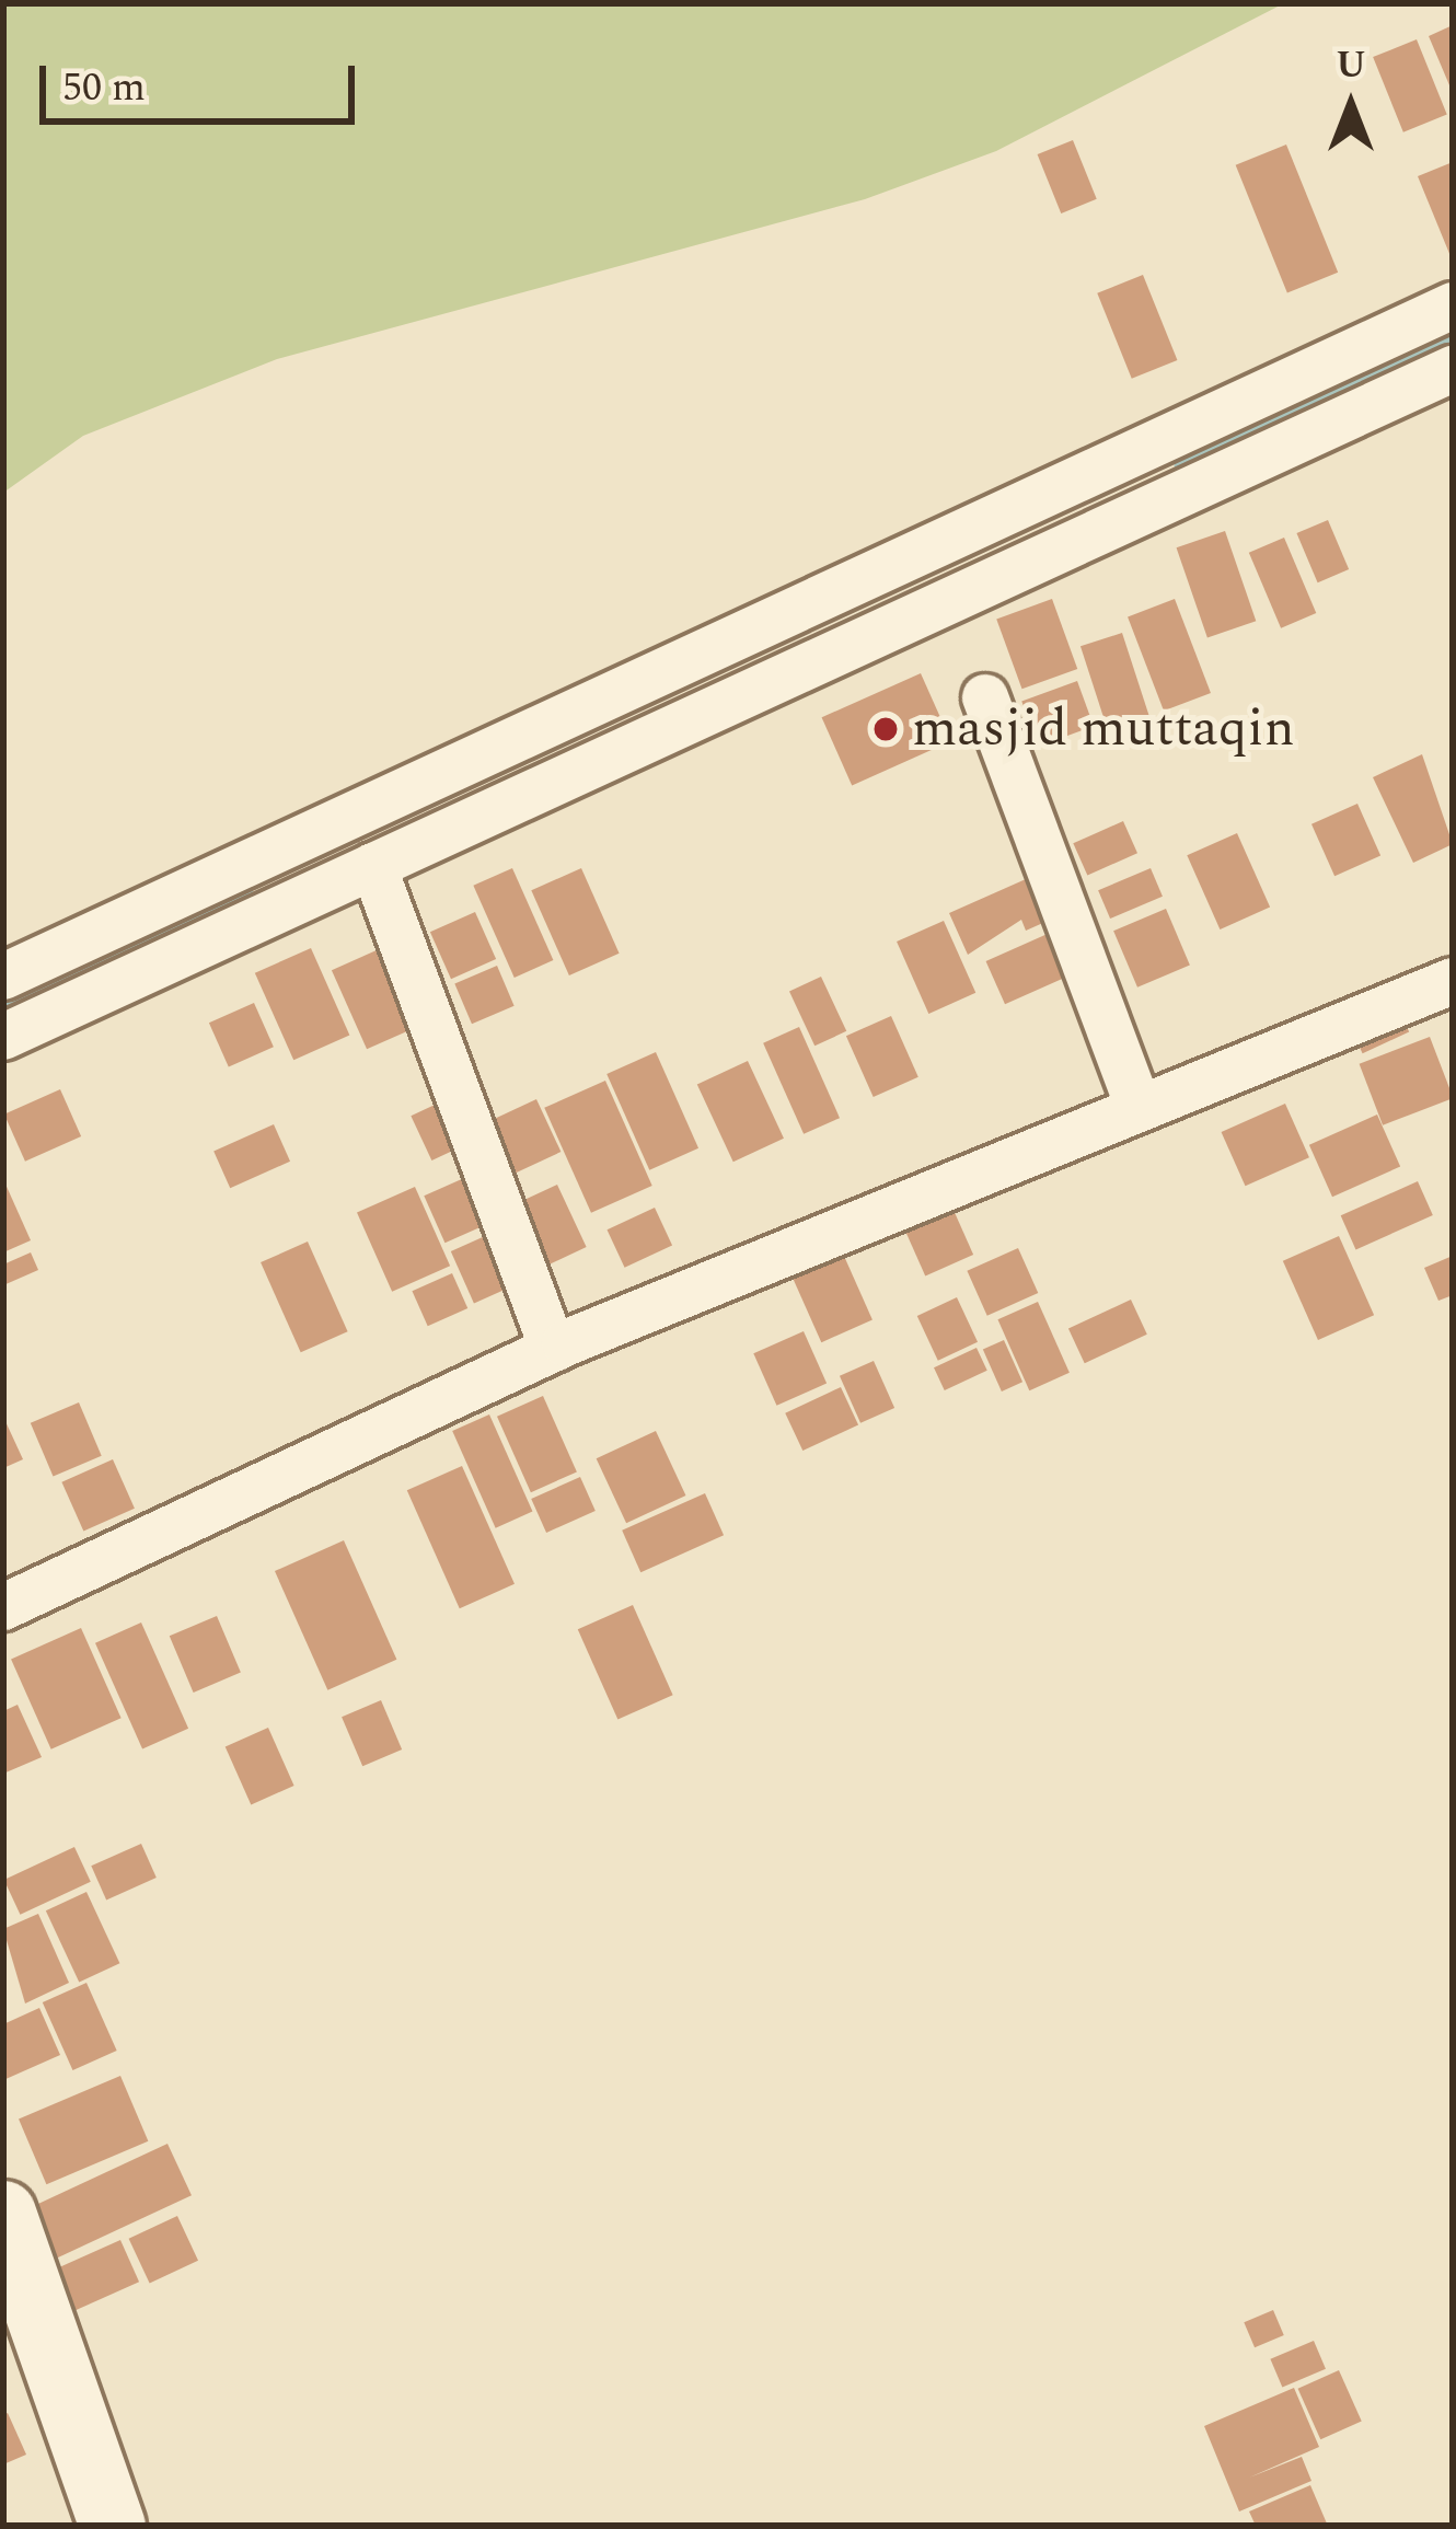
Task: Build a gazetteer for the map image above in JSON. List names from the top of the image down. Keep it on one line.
{"places":["masjid muttaqin"],"scale_bar":"50 m","north":"top"}
